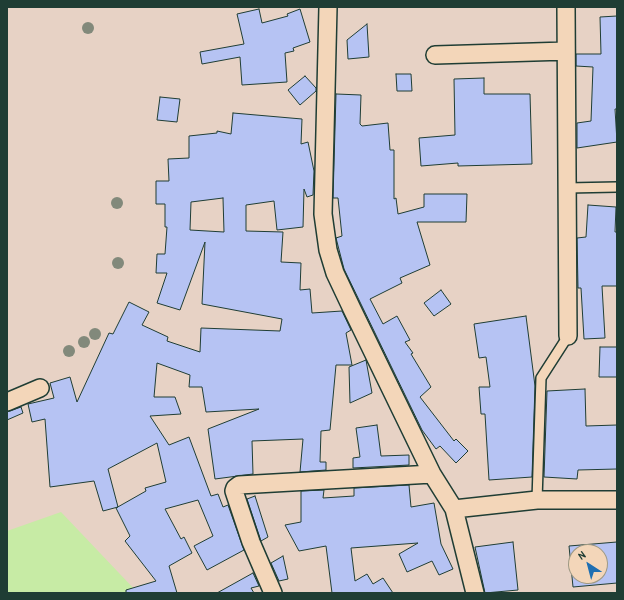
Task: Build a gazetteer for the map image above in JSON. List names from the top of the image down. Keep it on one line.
{"north":"top left"}
